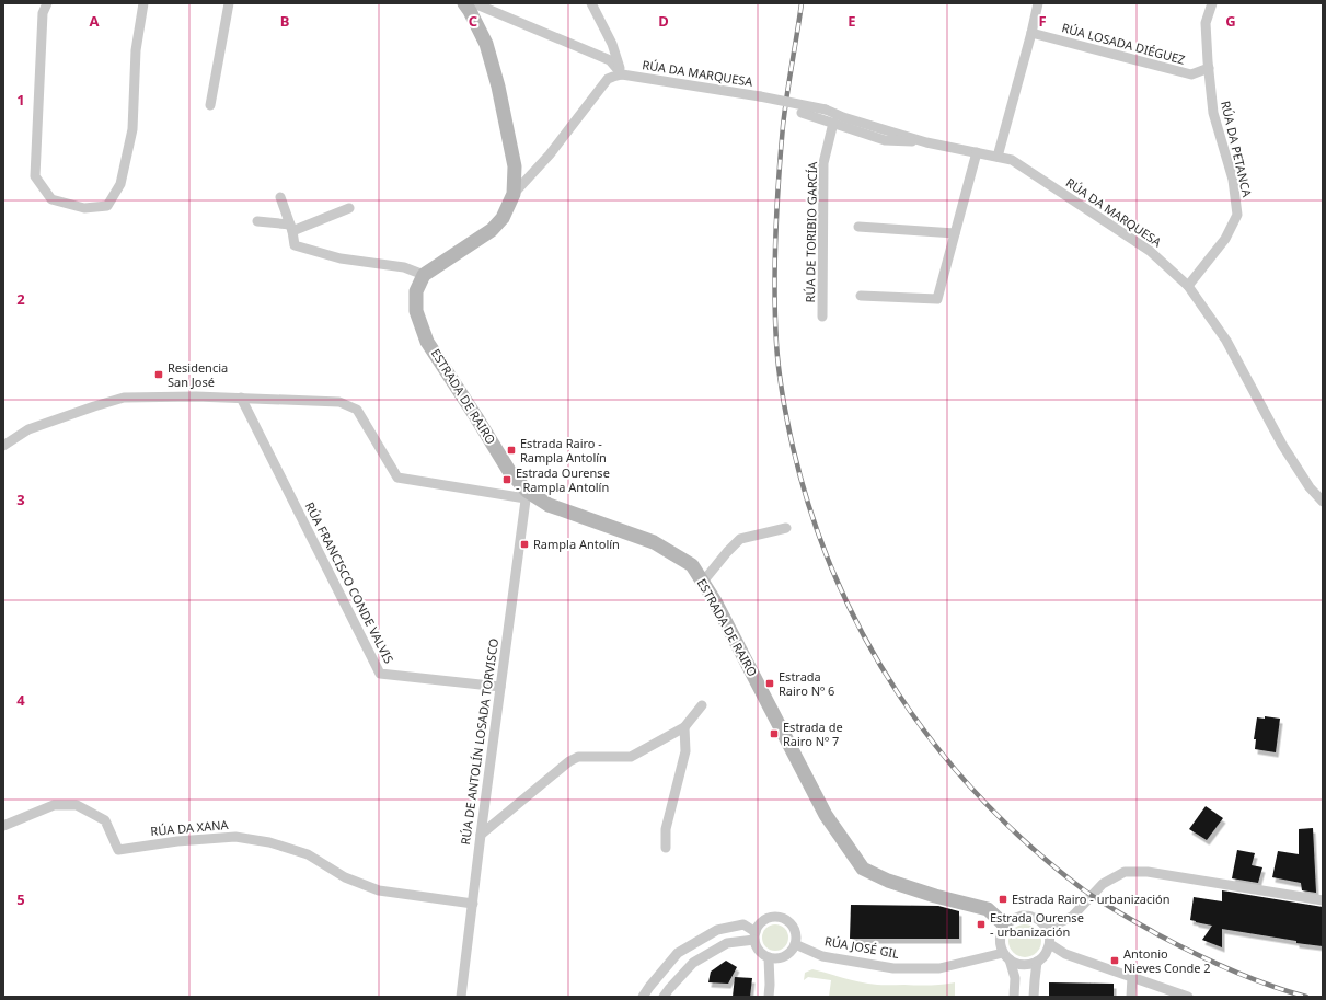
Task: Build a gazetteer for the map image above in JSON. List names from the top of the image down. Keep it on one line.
{"streets":{"street":["RÚA LOSADA DIÉGUEZ","RÚA DA MARQUESA","RÚA DA PETANCA","RÚA DE TORIBIO GARCÍA","ESTRADA DE RAIRO","RÚA FRANCISCO CONDE VALVIS","RÚA DE ANTOLÍN LOSADA TORVISCO","RÚA DA XANA","RÚA JOSÉ GIL"]},"crossings":[["RÚA LOSADA DIÉGUEZ","RÚA DA PETANCA"],["RÚA DA MARQUESA","RÚA DA PETANCA"],["RÚA DA MARQUESA","RÚA DE TORIBIO GARCÍA"],["ESTRADA DE RAIRO","RÚA DE ANTOLÍN LOSADA TORVISCO"],["ESTRADA DE RAIRO","RÚA JOSÉ GIL"],["RÚA FRANCISCO CONDE VALVIS","RÚA DE ANTOLÍN LOSADA TORVISCO"],["RÚA DE ANTOLÍN LOSADA TORVISCO","RÚA DA XANA"]],"places":{"transit":["Residencia San José","Estrada Rairo - Rampla Antolín","Estrada Ourense - Rampla Antolín","Rampla Antolín","Estrada Rairo Nº 6","Estrada de Rairo Nº 7","Estrada Rairo - urbanización","Estrada Ourense - urbanización","Antonio Nieves Conde 2"]},"grid":{"columns":["A","B","C","D","E","F","G"],"rows":["1","2","3","4","5"]}}
